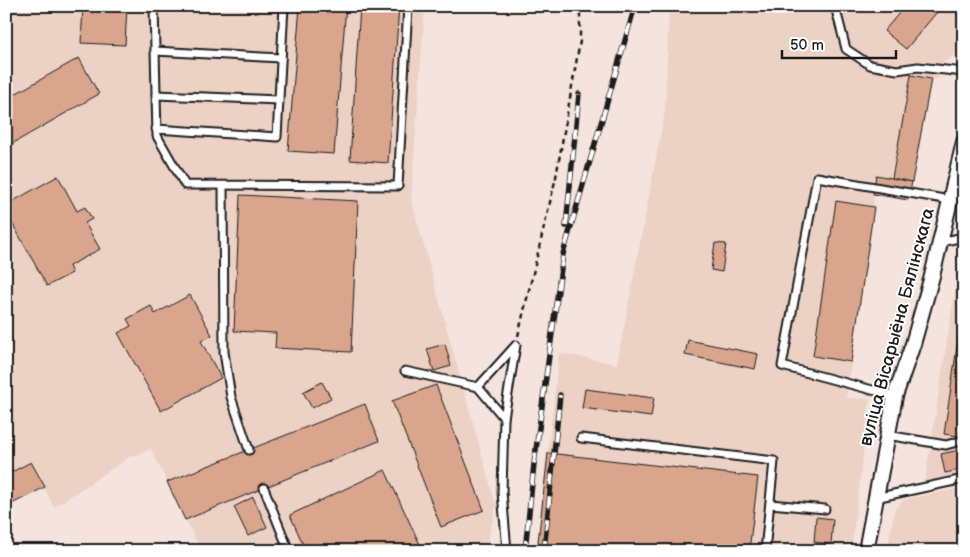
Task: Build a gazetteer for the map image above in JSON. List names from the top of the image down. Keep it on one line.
{"streets":{"street":["вуліца Вісарыёна Бялінскага"]},"scale_bar":"50 m"}
